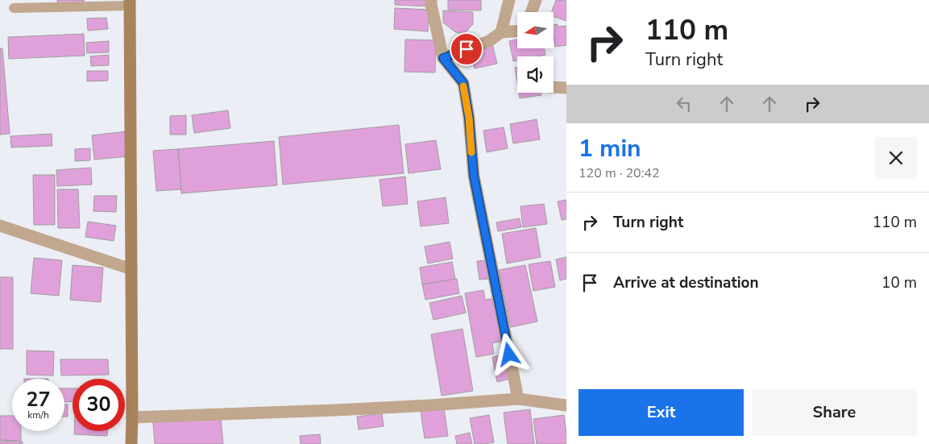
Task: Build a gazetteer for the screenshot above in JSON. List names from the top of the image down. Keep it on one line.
{"north":"left","page":{"turn":["110 m","Turn right"],"heading":["1 min","120 m · 20:42"],"list":[{"name":"Turn right","value":"110 m"},{"name":"Arrive at destination","value":"10 m"}],"speed":"27 km/h","limit":"30","buttons":["Exit","Share"]}}
